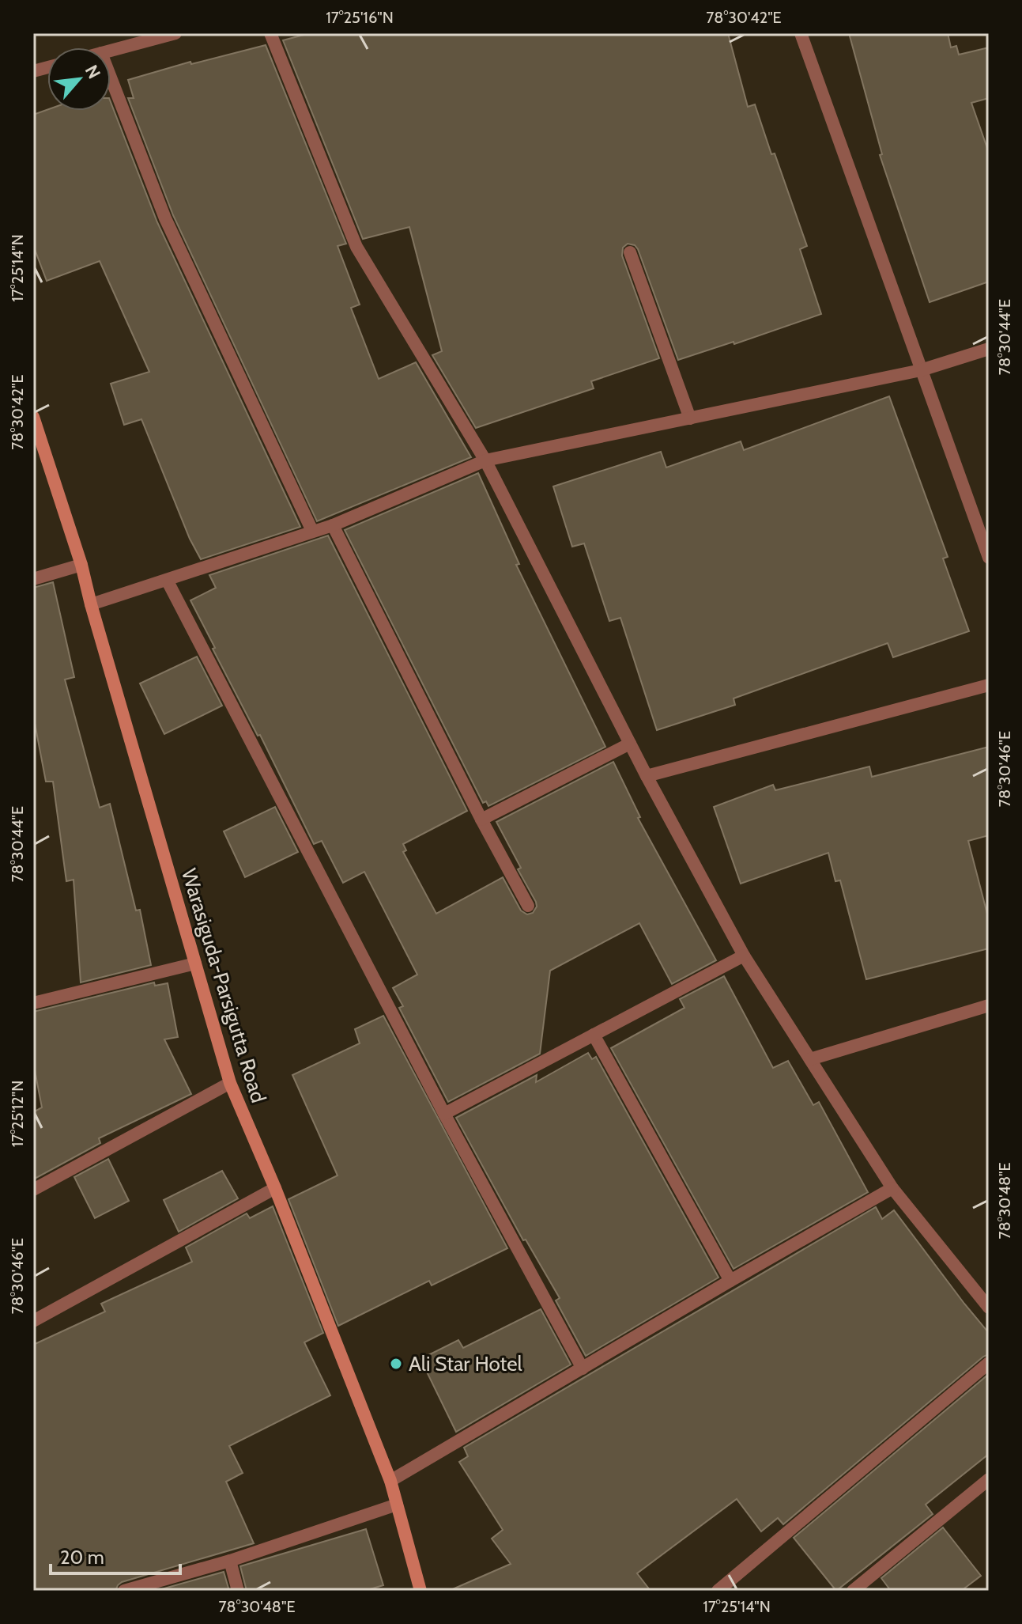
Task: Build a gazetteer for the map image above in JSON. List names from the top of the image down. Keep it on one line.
{"streets":{"street":["Warasiguda-Parsigutta Road"]},"places":["Ali Star Hotel"],"scale_bar":"20 m","north":"top right","coordinates":["17°25'16\"N","78°30'42\"E","17°25'14\"N","78°30'44\"E","78°30'46\"E","17°25'12\"N","78°30'48\"E"]}
